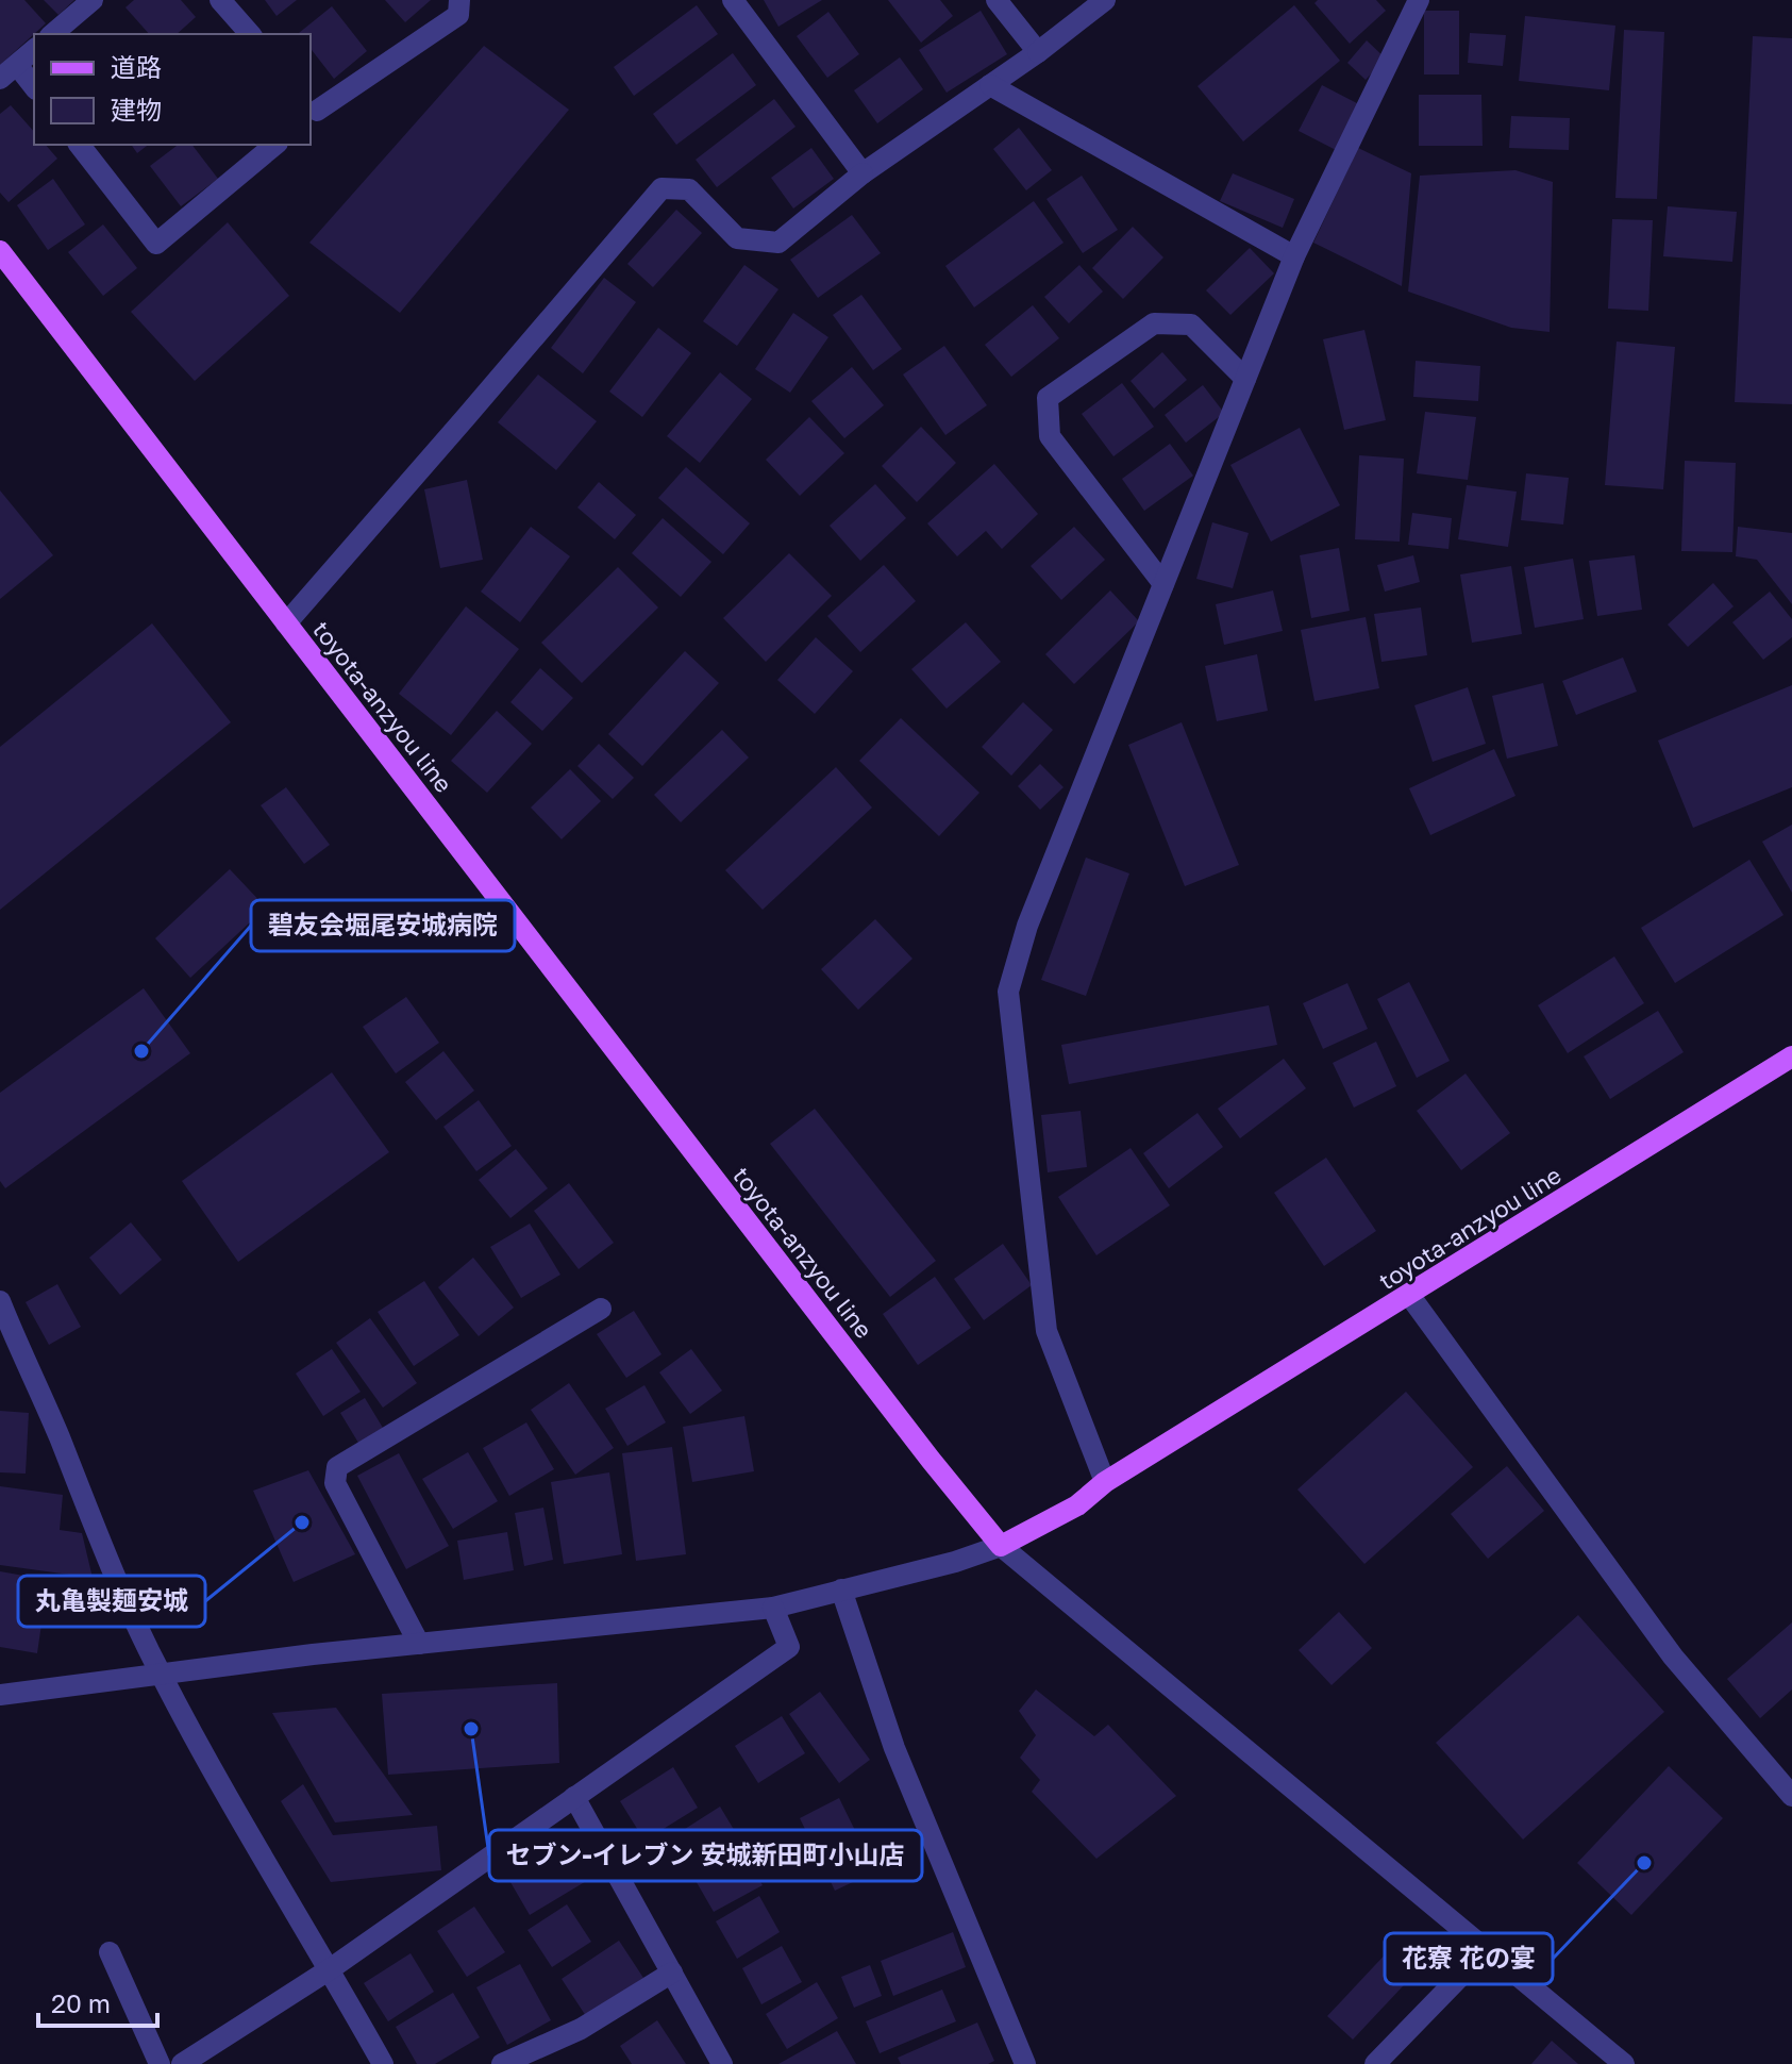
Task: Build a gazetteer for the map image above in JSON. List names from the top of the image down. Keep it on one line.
{"streets":{"main road":["toyota-anzyou line"]},"places":["碧友会堀尾安城病院","丸亀製麺安城","セブン-イレブン 安城新田町小山店","花寮 花の宴"],"legend":["道路","建物"],"scale_bar":"20 m"}
